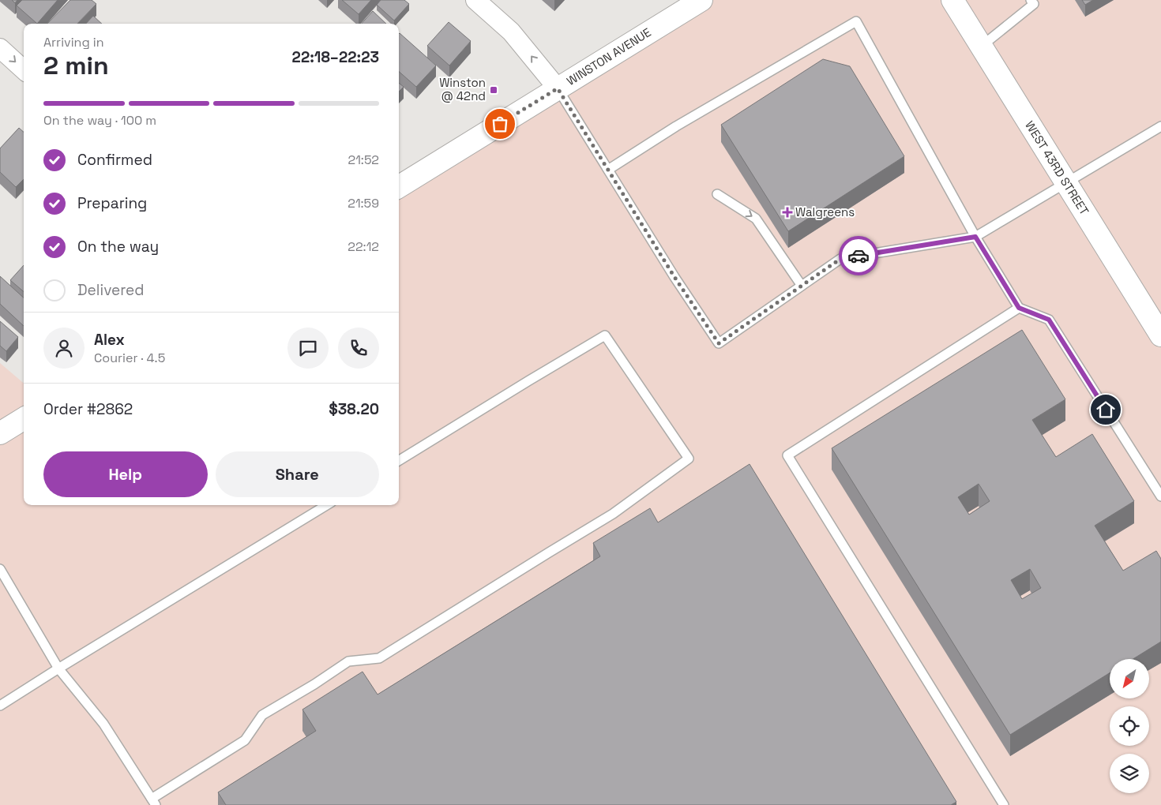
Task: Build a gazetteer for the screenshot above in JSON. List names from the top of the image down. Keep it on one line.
{"streets":{"street":["WINSTON AVENUE","WEST 43RD STREET"]},"places":{"transit":["Winston @ 42nd"],"health":["Walgreens"]},"north":"bottom left","page":{"heading":["2 min","Arriving in","22:18–22:23"],"panel":["Alex","Courier · 4.5","Order #2862","$38.20"],"bar":"On the way · 100 m","list":[["Confirmed","21:52"],["Preparing","21:59"],["On the way","22:12"],"Delivered"],"buttons":["Help","Share"]}}
